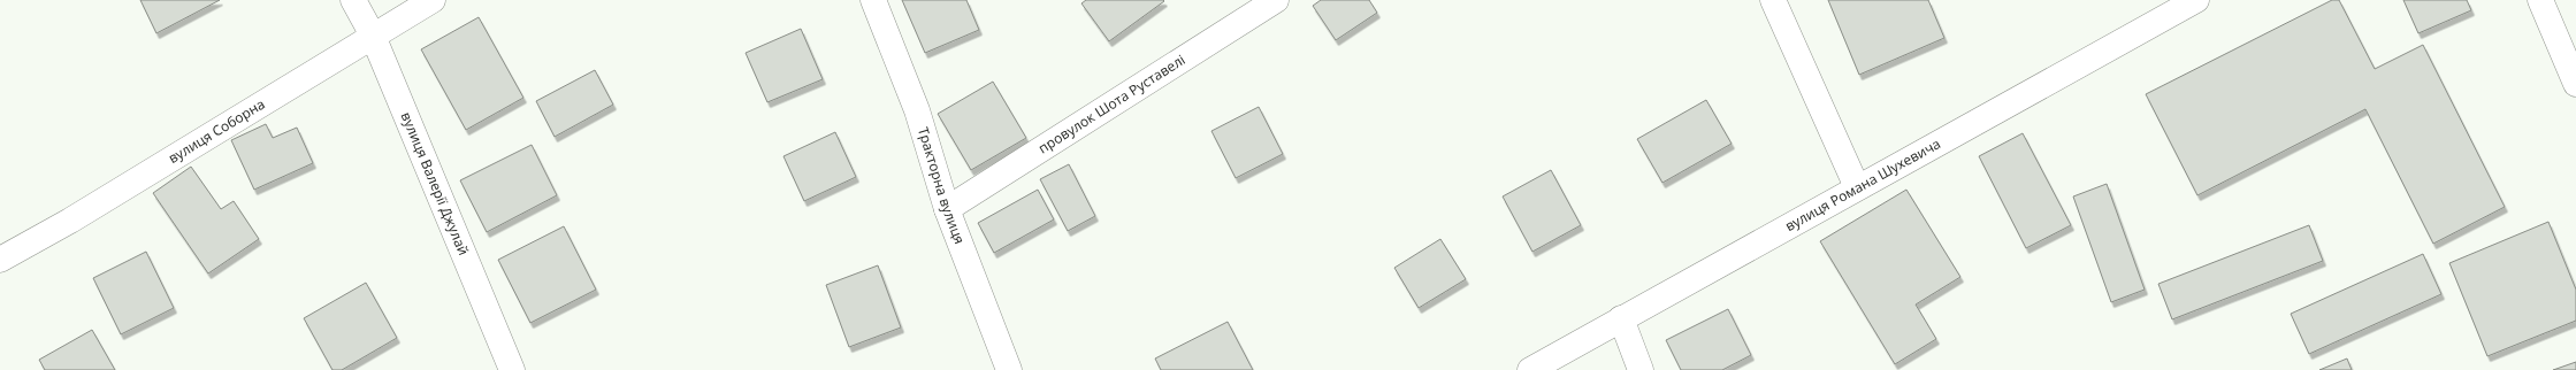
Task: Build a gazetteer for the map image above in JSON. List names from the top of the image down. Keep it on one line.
{"streets":{"street":["провулок Шота Руставелі","вулиця Соборна","вулиця Валерії Джулай","вулиця Романа Шухевича","Тракторна вулиця"]},"crossings":[["провулок Шота Руставелі","Тракторна вулиця"],["вулиця Соборна","вулиця Валерії Джулай"]]}
